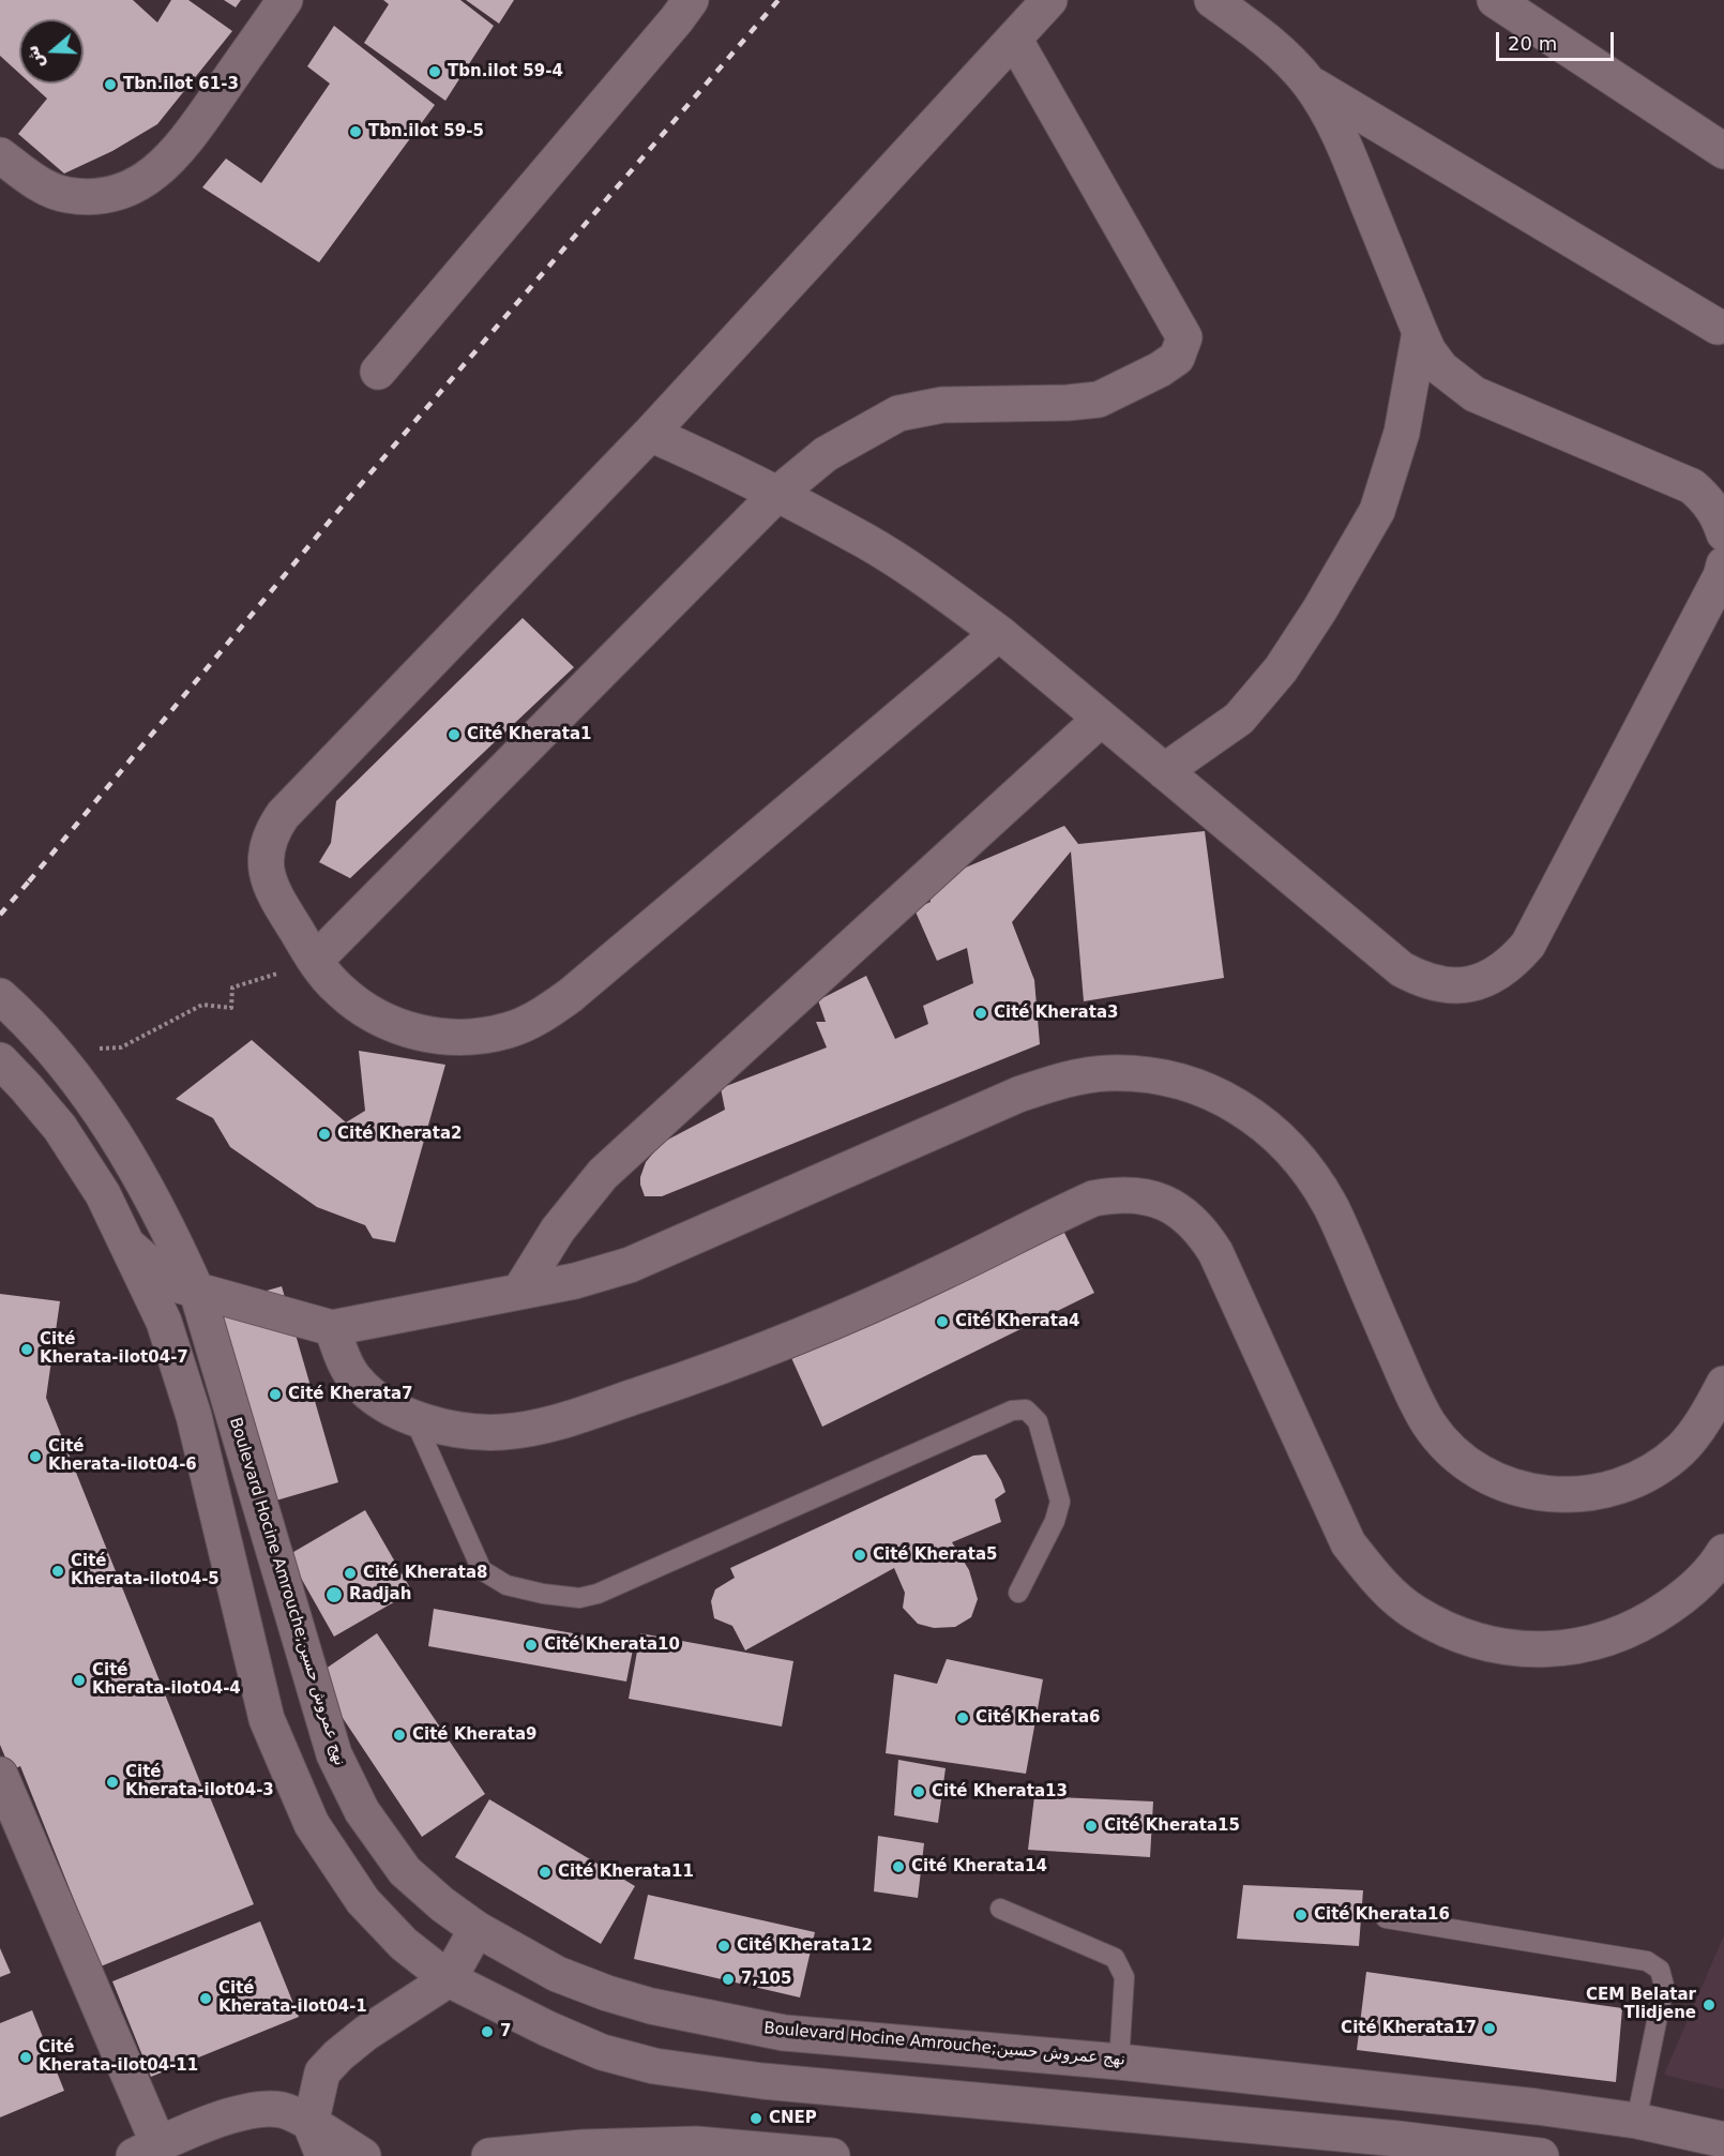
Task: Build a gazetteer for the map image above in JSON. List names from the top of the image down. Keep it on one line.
{"streets":{"street":["Boulevard Hocine Amrouche;نهج عمروش حسين"]},"places":["Tbn.ilot 59-4","Tbn.ilot 61-3","Tbn.ilot 59-5","Cité Kherata1","Cité Kherata3","Cité Kherata2","Cité Kherata4","Cité Kherata-ilot04-7","Cité Kherata7","Cité Kherata-ilot04-6","Cité Kherata5","Cité Kherata-ilot04-5","Cité Kherata8","Radjah","Cité Kherata10","Cité Kherata-ilot04-4","Cité Kherata6","Cité Kherata9","Cité Kherata-ilot04-3","Cité Kherata13","Cité Kherata15","Cité Kherata14","Cité Kherata11","Cité Kherata16","Cité Kherata12","7,105","Cité Kherata-ilot04-1","CEM Belatar Tlidjene","Cité Kherata17","7","Cité Kherata-ilot04-11","CNEP"],"scale_bar":"20 m","north":"left"}
